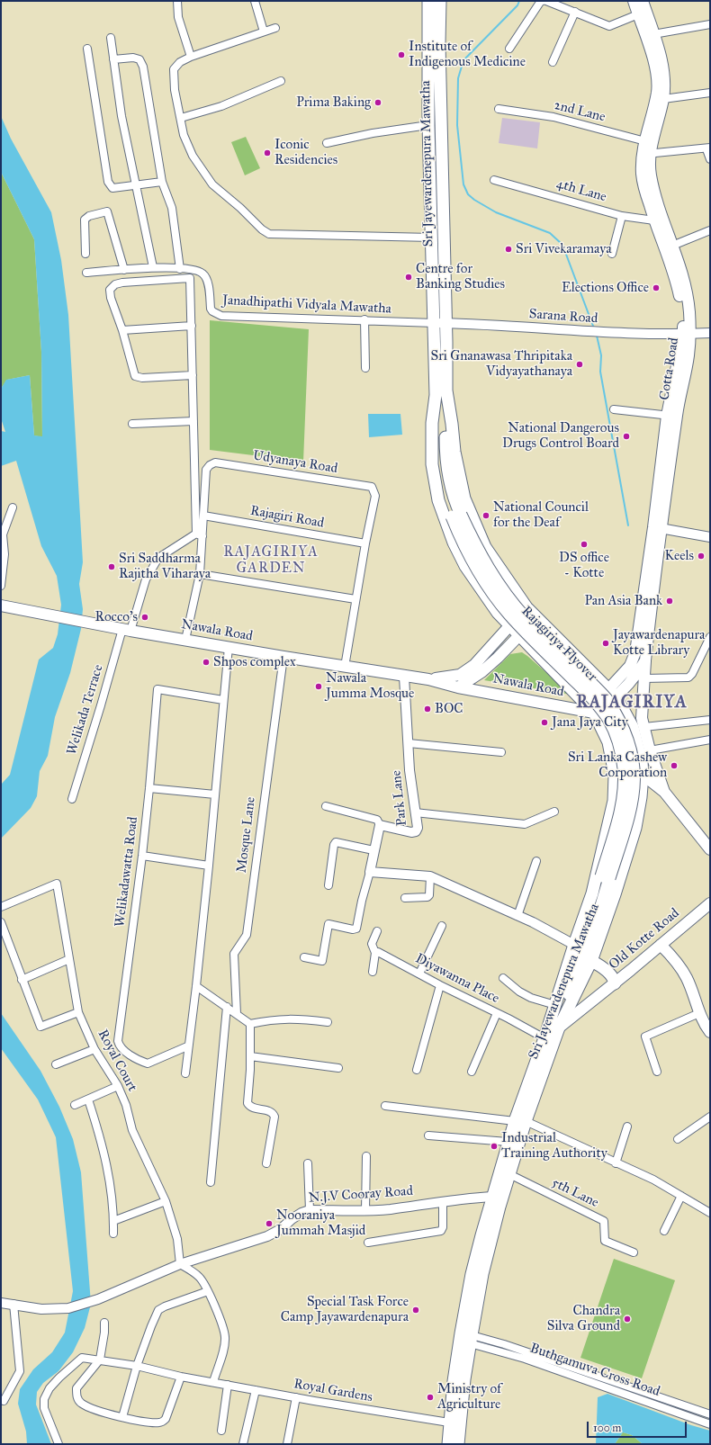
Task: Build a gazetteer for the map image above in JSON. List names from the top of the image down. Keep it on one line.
{"streets":{"highway":["Sri Jayewardenepura Mawatha","Rajagiriya Flyover"],"main road":["Cotta Road","Nawala Road","Old Kotte Road"],"street":["2nd Lane","4th Lane","Janadhipathi Vidyala Mawatha","Sarana Road","Udyanaya Road","Rajagiri Road","Welikada Terrace","Park Lane","Mosque Lane","Welikadawatta Road","Diyawanna Place","Royal Court","5th Lane","N.J.V Cooray Road","Buthgamuva Cross Road","Royal Gardens"]},"crossings":[["2nd Lane","Cotta Road"],["Sri Jayewardenepura Mawatha","Janadhipathi Vidyala Mawatha"],["Sri Jayewardenepura Mawatha","Sarana Road"],["Sri Jayewardenepura Mawatha","Cotta Road"],["Sri Jayewardenepura Mawatha","Nawala Road"],["Sri Jayewardenepura Mawatha","Rajagiriya Flyover"],["Sri Jayewardenepura Mawatha","Old Kotte Road"],["Sri Jayewardenepura Mawatha","Diyawanna Place"],["Sri Jayewardenepura Mawatha","5th Lane"],["Sri Jayewardenepura Mawatha","N.J.V Cooray Road"],["Sri Jayewardenepura Mawatha","Buthgamuva Cross Road"],["Sri Jayewardenepura Mawatha","Royal Gardens"],["4th Lane","Cotta Road"],["Janadhipathi Vidyala Mawatha","Sarana Road"],["Sarana Road","Cotta Road"],["Udyanaya Road","Rajagiri Road"],["Udyanaya Road","Nawala Road"],["Udyanaya Road","Welikada Terrace"],["Nawala Road","Welikada Terrace"],["Nawala Road","Park Lane"],["Nawala Road","Mosque Lane"],["Rajagiriya Flyover","Old Kotte Road"],["Rajagiriya Flyover","Diyawanna Place"],["Royal Court","N.J.V Cooray Road"]],"districts":["RAJAGIRIYA GARDEN","RAJAGIRIYA"],"places":["Institute of Indigenous Medicine","Prima Baking","Iconic Residencies","Sri Vivekaramaya","Centre for Banking Studies","Elections Office","Sri Gnanawasa Thripitaka Vidyayathanaya","National Dangerous Drugs Control Board","National Council for the Deaf","DS office - Kotte","Keels","Sri Saddharma Rajitha Viharaya","Pan Asia Bank","Rocco's","Jayawardenapura Kotte Library","Shpos complex","Nawala Jumma Mosque","BOC","Jana Jaya City","Sri Lanka Cashew Corporation","Industrial Training Authority","Nooraniya Jummah Masjid","Special Task Force Camp Jayawardenapura","Chandra Silva Ground","Ministry of Agriculture"],"scale_bar":"100 m"}
